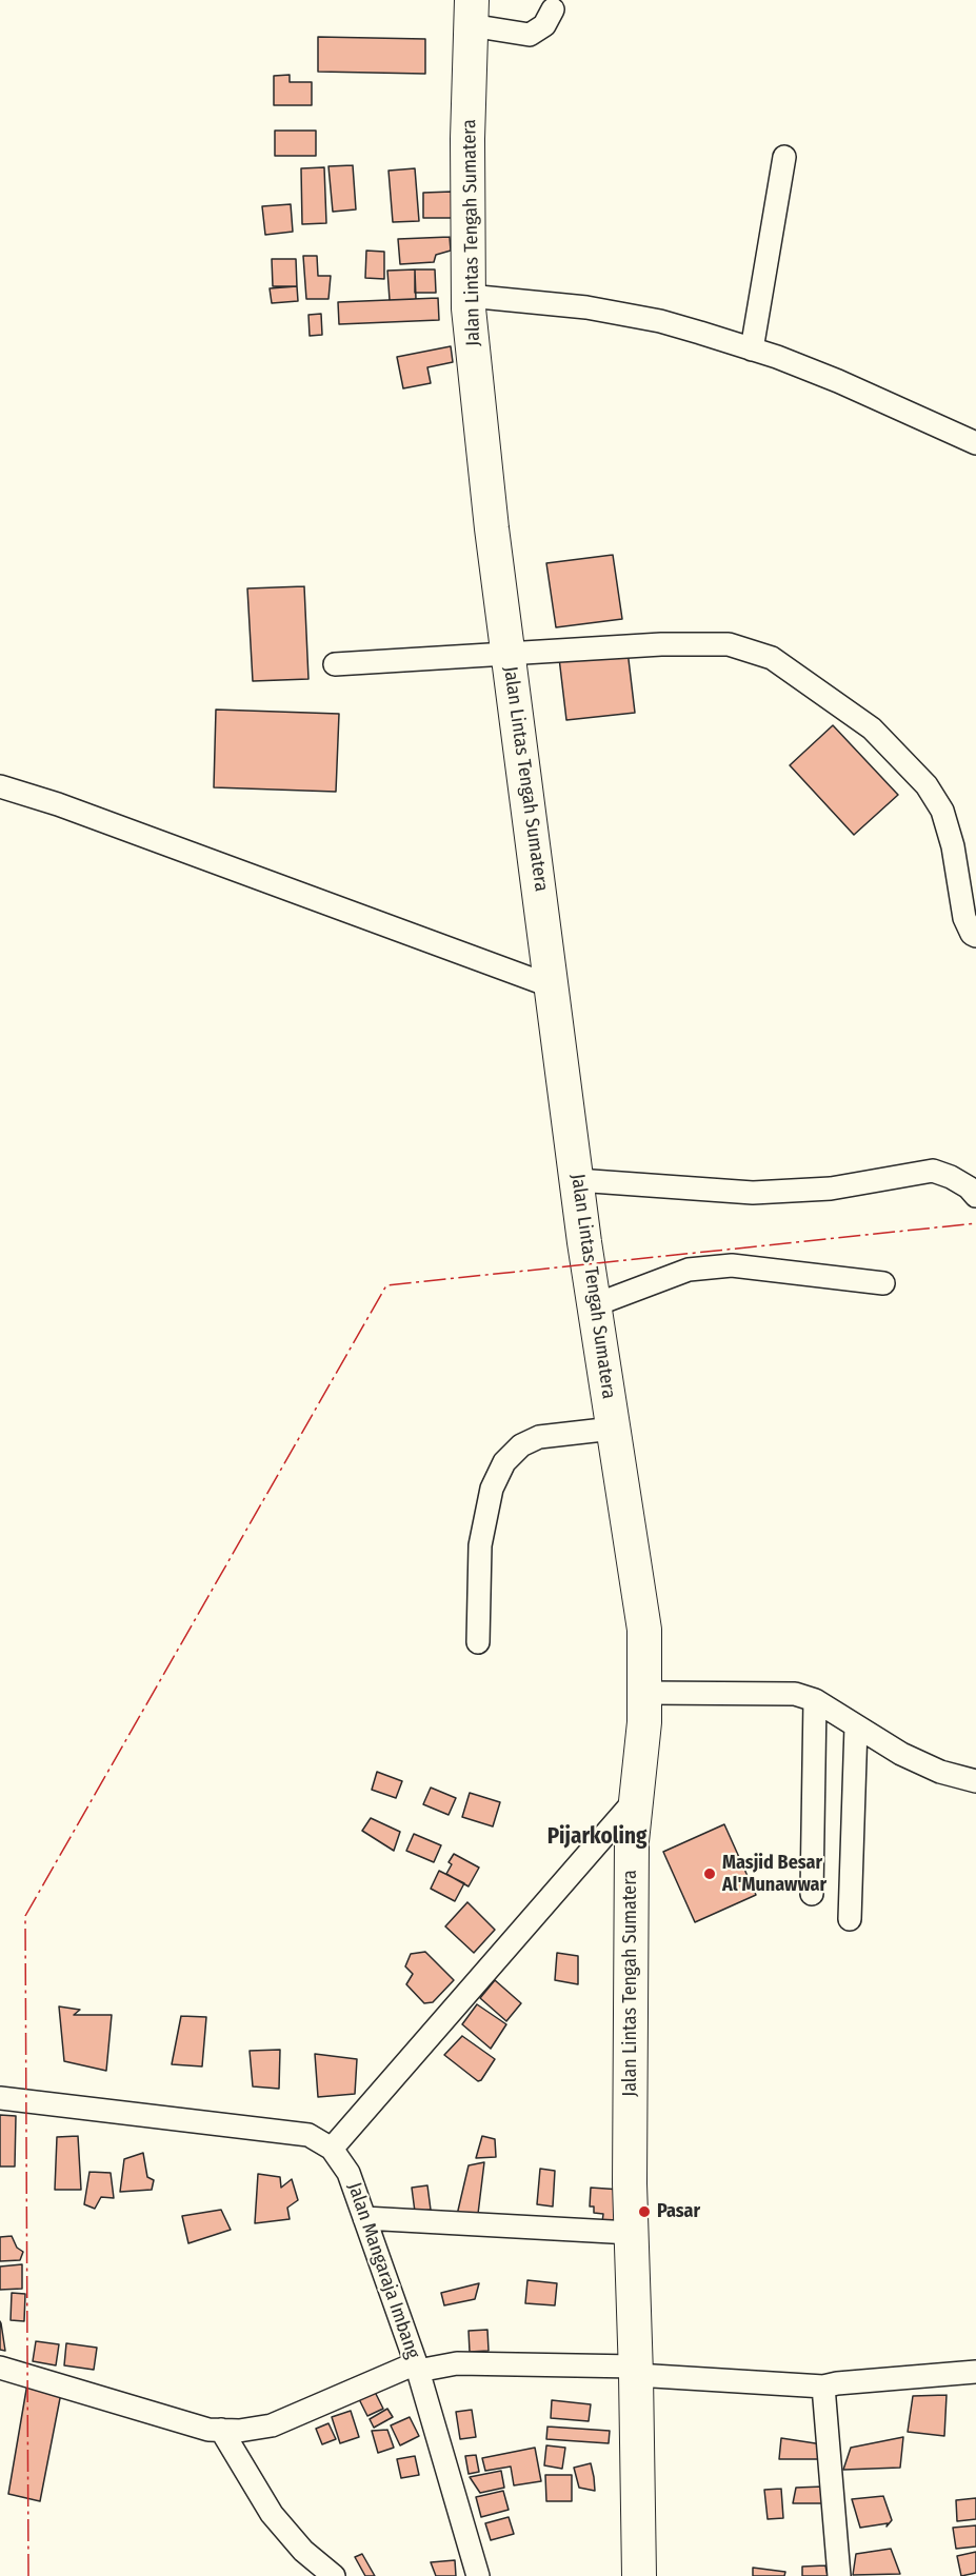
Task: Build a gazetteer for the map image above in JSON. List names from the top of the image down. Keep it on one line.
{"streets":{"highway":["Jalan Lintas Tengah Sumatera"],"street":["Jalan Mangaraja Imbang"]},"districts":["Pijarkoling"],"places":["Masjid Besar Al'Munawwar","Pasar"]}
